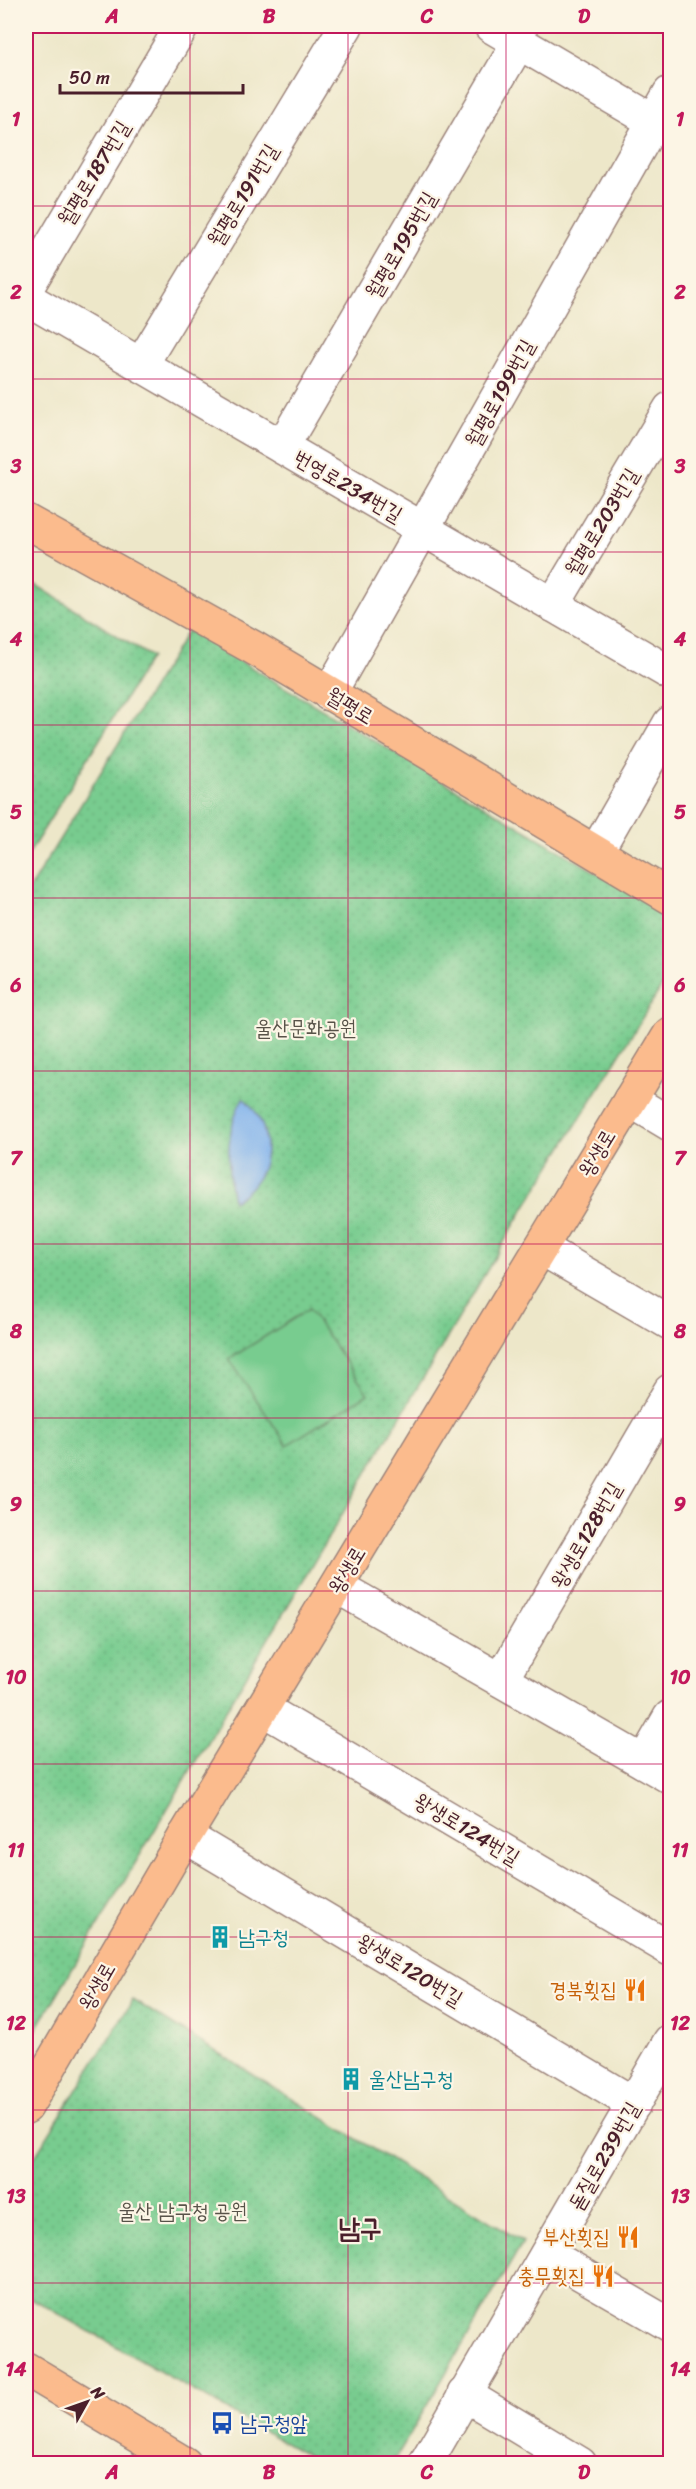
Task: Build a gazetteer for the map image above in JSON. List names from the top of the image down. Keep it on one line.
{"streets":{"main road":["월평로","왕생로"],"street":["월평로187번길","월평로191번길","월평로195번길","월평로199번길","번영로234번길","월평로203번길","왕생로128번길","왕생로124번길","왕생로120번길","돋질로239번길"]},"crossings":[["월평로191번길","번영로234번길"],["월평로195번길","번영로234번길"],["월평로199번길","번영로234번길"],["월평로199번길","월평로"],["번영로234번길","월평로203번길"],["왕생로","왕생로124번길"],["왕생로","왕생로120번길"],["왕생로120번길","돋질로239번길"]],"districts":["남구"],"parks":["울산문화공원","울산 남구청 공원"],"places":{"building":["남구청","울산남구청"],"restaurant":["경북횟집","부산횟집","충무횟집"],"bus stop":["남구청앞"]},"scale_bar":"50 m","north":"top right","grid":{"columns":["A","B","C","D"],"rows":["1","2","3","4","5","6","7","8","9","10","11","12","13","14"]}}
